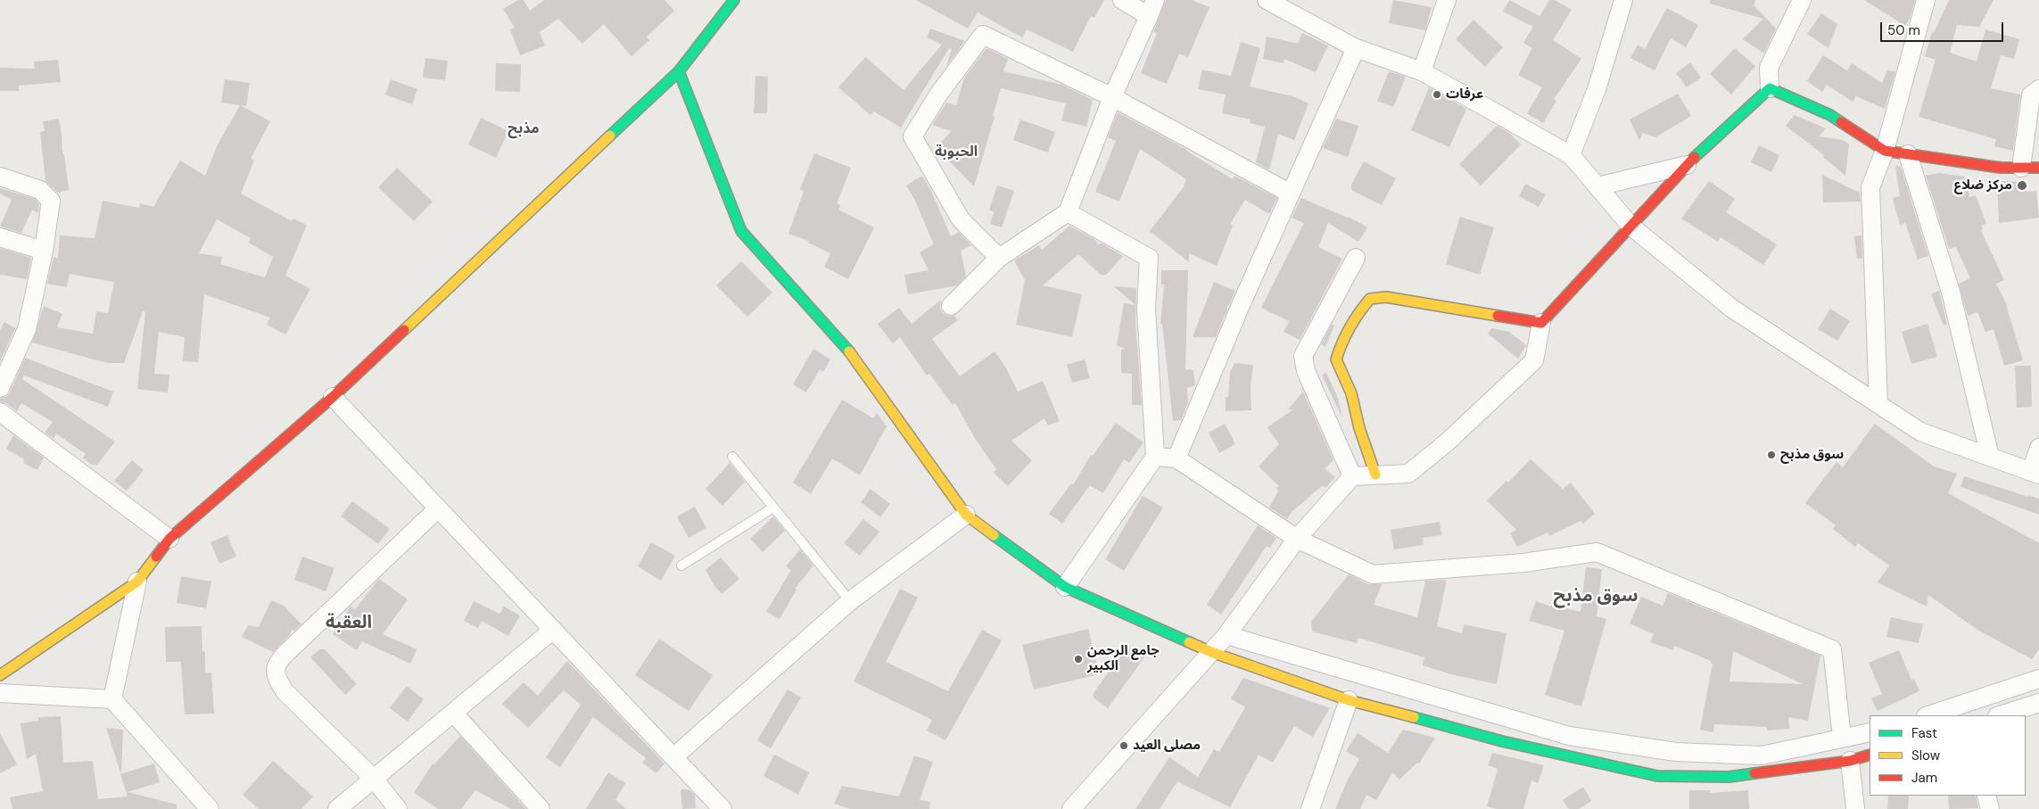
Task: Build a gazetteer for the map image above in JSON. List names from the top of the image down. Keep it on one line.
{"districts":["مذبح","الحبوبة","سوق مذبح","العقبة"],"places":["عرفات","مركز ضلاع","سوق مذبح","جامع الرحمن الكبير","مصلى العيد"],"legend":["Fast","Slow","Jam"],"scale_bar":"50 m"}
